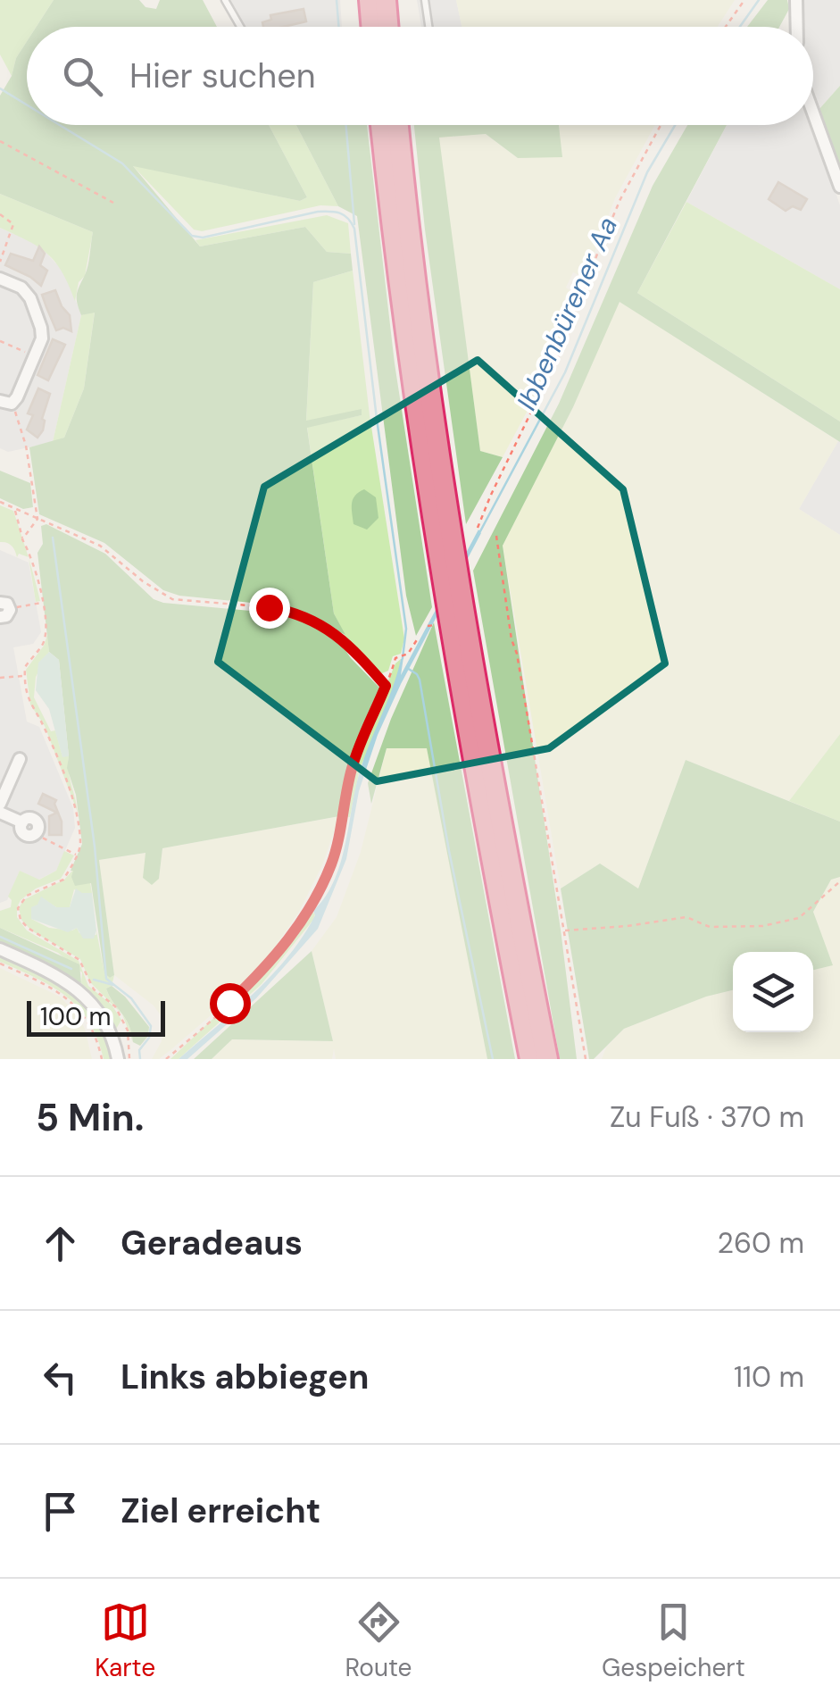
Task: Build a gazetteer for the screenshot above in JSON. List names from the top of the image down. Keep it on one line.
{"water":["Ibbenbürener Aa"],"scale_bar":"100 m","page":{"search":"Hier suchen","scale":"100 m","heading":["5 Min.","Zu Fuß · 370 m"],"list":[["Geradeaus","260 m"],["Links abbiegen","110 m"],"Ziel erreicht"],"nav":["Karte","Route","Gespeichert"]}}
